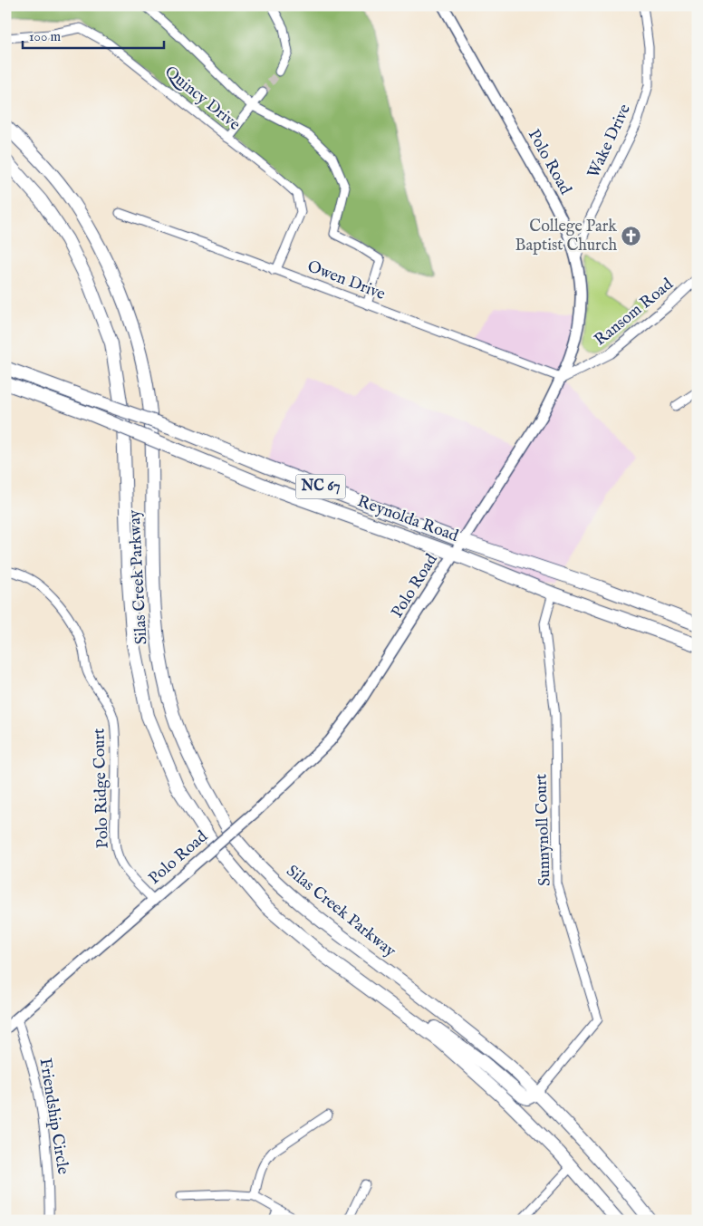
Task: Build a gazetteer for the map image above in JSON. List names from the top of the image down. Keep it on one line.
{"streets":{"main road":["Polo Road","NC 67","Reynolda Road","Silas Creek Parkway"],"street":["Quincy Drive","Wake Drive","Owen Drive","Ransom Road","Polo Ridge Court","Sunnynoll Court","Friendship Circle"]},"crossings":[["Quincy Drive","Owen Drive"],["Wake Drive","Polo Road"],["Polo Road","Owen Drive"],["Polo Road","Ransom Road"],["Polo Road","Reynolda Road"],["Polo Road","Polo Ridge Court"],["Polo Road","Friendship Circle"],["Owen Drive","Ransom Road"],["Reynolda Road","Sunnynoll Court"],["Silas Creek Parkway","Sunnynoll Court"]],"places":{"church":["College Park Baptist Church"]},"scale_bar":"100 m"}
